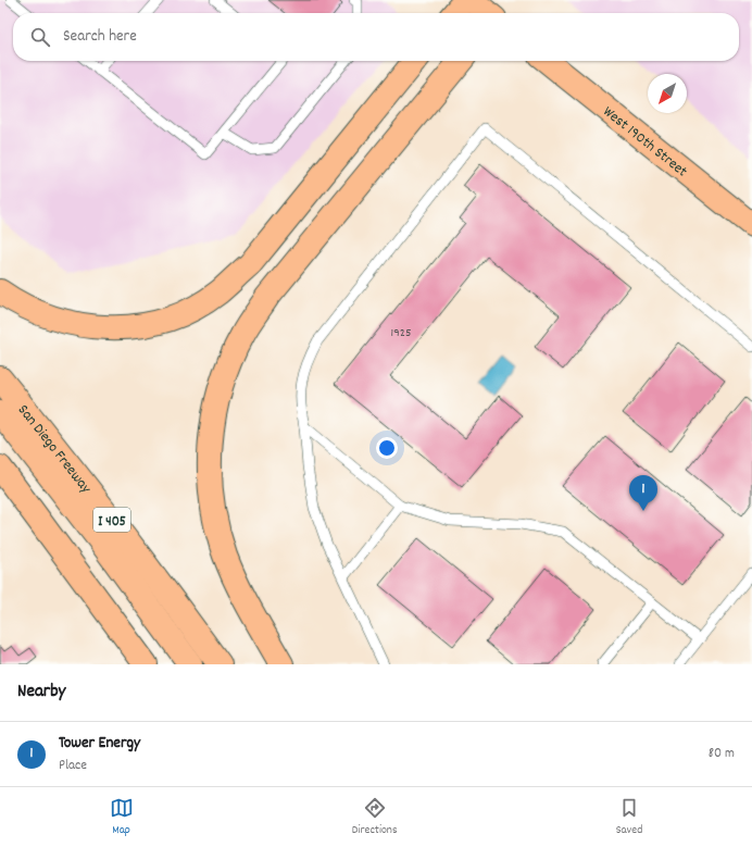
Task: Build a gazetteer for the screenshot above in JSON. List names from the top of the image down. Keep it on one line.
{"streets":{"main road":["West 190th Street","San Diego Freeway","I 405"]},"house_numbers":["1925"],"north":"bottom left","page":{"search":"Search here","pins":"1","heading":"Nearby","list":[{"mark":"1","name":"Tower Energy","note":"Place","value":"80 m"}],"nav":["Map","Directions","Saved"]}}
